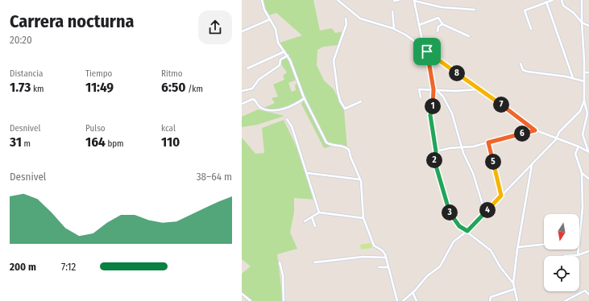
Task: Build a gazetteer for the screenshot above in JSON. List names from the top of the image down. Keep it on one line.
{"north":"bottom","page":{"heading":["Carrera nocturna","20:20"],"stats":[["Distancia","1.73 km"],["Tiempo","11:49"],["Ritmo","6:50 /km"],["Desnivel","31 m"],["Pulso","164 bpm"],["kcal","110"]],"pins":["8","7","1","6","2","5","4","3"],"chart":["Desnivel","38–64 m"],"list":[{"name":"200 m","note":"7:12"}]}}
